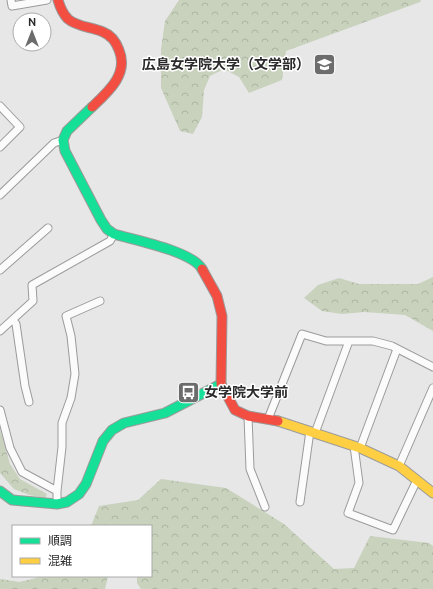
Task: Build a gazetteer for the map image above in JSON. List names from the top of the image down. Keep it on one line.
{"places":{"school or university":["広島女学院大学（文学部）"],"bus stop":["女学院大学前"]},"legend":["順調","混雑"],"north":"top"}
